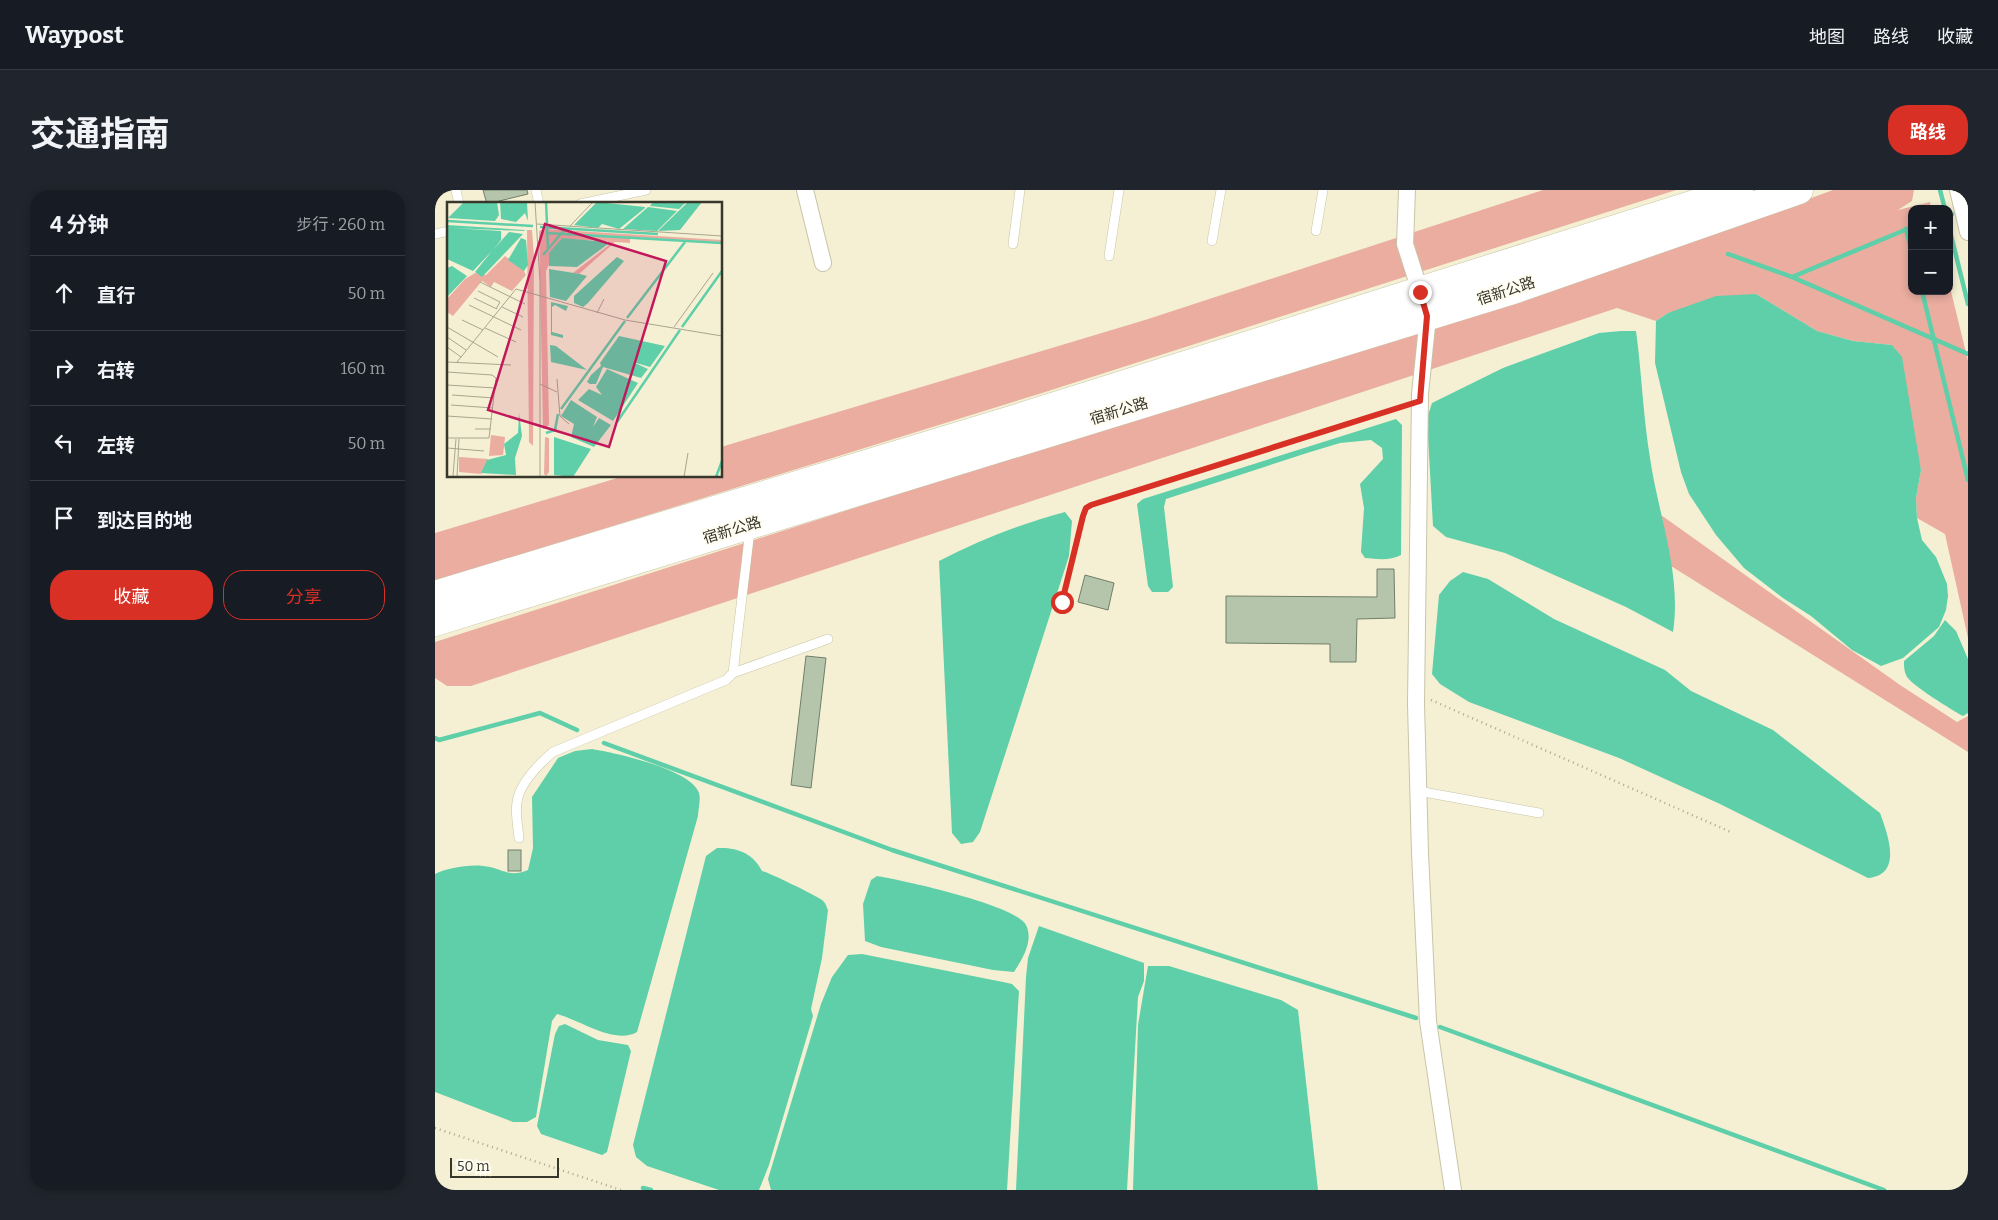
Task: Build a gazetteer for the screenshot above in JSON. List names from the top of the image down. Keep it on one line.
{"streets":{"highway":["宿新公路"]},"scale_bar":"50 m","page":{"header":"Waypost","nav":["地图","路线","收藏"],"title":"交通指南","buttons":["路线",["收藏","分享"]],"heading":["4 分钟","步行 · 260 m"],"map_buttons":["+","−"],"list":[["直行","50 m"],["右转","160 m"],["左转","50 m"],"到达目的地"],"scale":"50 m"}}
